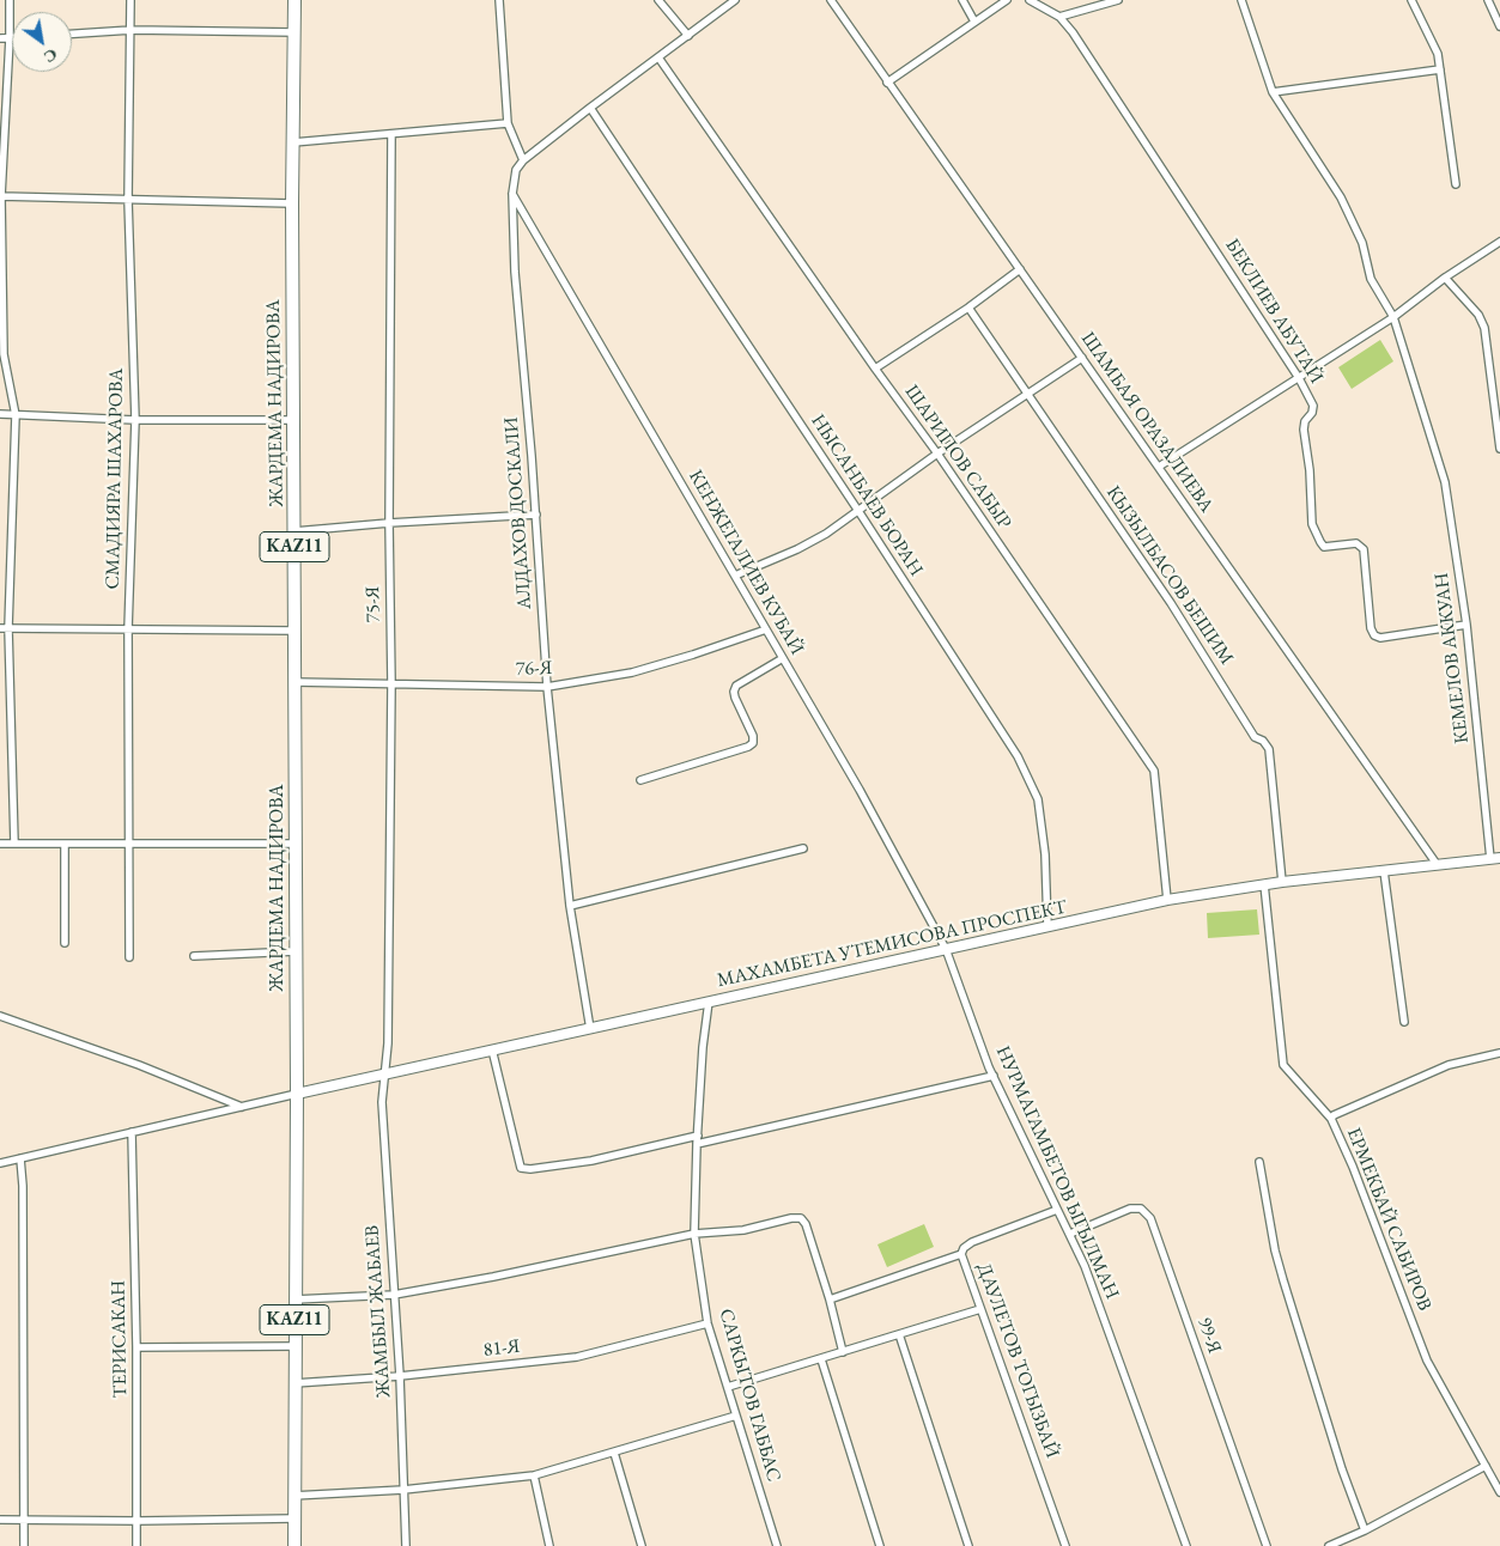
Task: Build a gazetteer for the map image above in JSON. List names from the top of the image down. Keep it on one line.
{"streets":{"highway":["ЖАРДЕМА НАДИРОВА","KAZ11"],"street":["БЕКЛИЕВ АБУТАЙ","ШАМБАЯ ОРАЗАЛИЕВА","ШАРИПОВ САБЫР","СМАДИЯРА ШАХАРОВА","НЫСАНБАЕВ БОРАН","АЛДАХОВ ДОСКАЛИ","КЕНЖЕГАЛИЕВ КУБАЙ","КЫЗЫЛБАСОВ БЕШИМ","75-Я","КЕМЕЛОВ АККУАН","76-Я","МАХАМБЕТА УТЕМИСОВА ПРОСПЕКТ","НУРМАГАМБЕТОВ ЫГЫЛМАН","ЕРМЕКБАЙ САБИРОВ","ЖАМБЫЛ ЖАБАЕВ","99-Я","ТЕРИСАКАН","81-Я","ДАУЛЕТОВ ТОГЫЗБАЙ","САРКЫТОВ ГАББАС"]},"crossings":[["БЕКЛИЕВ АБУТАЙ","КЕМЕЛОВ АККУАН"],["ЖАРДЕМА НАДИРОВА","KAZ11"],["ЖАРДЕМА НАДИРОВА","76-Я"],["ЖАРДЕМА НАДИРОВА","МАХАМБЕТА УТЕМИСОВА ПРОСПЕКТ"],["ШАМБАЯ ОРАЗАЛИЕВА","МАХАМБЕТА УТЕМИСОВА ПРОСПЕКТ"],["ШАРИПОВ САБЫР","МАХАМБЕТА УТЕМИСОВА ПРОСПЕКТ"],["НЫСАНБАЕВ БОРАН","МАХАМБЕТА УТЕМИСОВА ПРОСПЕКТ"],["АЛДАХОВ ДОСКАЛИ","КЕНЖЕГАЛИЕВ КУБАЙ"],["АЛДАХОВ ДОСКАЛИ","76-Я"],["АЛДАХОВ ДОСКАЛИ","МАХАМБЕТА УТЕМИСОВА ПРОСПЕКТ"],["KAZ11","МАХАМБЕТА УТЕМИСОВА ПРОСПЕКТ"],["KAZ11","81-Я"],["КЕНЖЕГАЛИЕВ КУБАЙ","76-Я"],["КЕНЖЕГАЛИЕВ КУБАЙ","МАХАМБЕТА УТЕМИСОВА ПРОСПЕКТ"],["КЕНЖЕГАЛИЕВ КУБАЙ","НУРМАГАМБЕТОВ ЫГЫЛМАН"],["КЫЗЫЛБАСОВ БЕШИМ","МАХАМБЕТА УТЕМИСОВА ПРОСПЕКТ"],["75-Я","76-Я"],["75-Я","МАХАМБЕТА УТЕМИСОВА ПРОСПЕКТ"],["75-Я","ЖАМБЫЛ ЖАБАЕВ"],["КЕМЕЛОВ АККУАН","МАХАМБЕТА УТЕМИСОВА ПРОСПЕКТ"],["МАХАМБЕТА УТЕМИСОВА ПРОСПЕКТ","НУРМАГАМБЕТОВ ЫГЫЛМАН"],["МАХАМБЕТА УТЕМИСОВА ПРОСПЕКТ","ЕРМЕКБАЙ САБИРОВ"],["МАХАМБЕТА УТЕМИСОВА ПРОСПЕКТ","ЖАМБЫЛ ЖАБАЕВ"],["МАХАМБЕТА УТЕМИСОВА ПРОСПЕКТ","САРКЫТОВ ГАББАС"],["НУРМАГАМБЕТОВ ЫГЫЛМАН","99-Я"],["НУРМАГАМБЕТОВ ЫГЫЛМАН","ДАУЛЕТОВ ТОГЫЗБАЙ"],["ЖАМБЫЛ ЖАБАЕВ","81-Я"],["81-Я","САРКЫТОВ ГАББАС"]],"north":"bottom right"}
